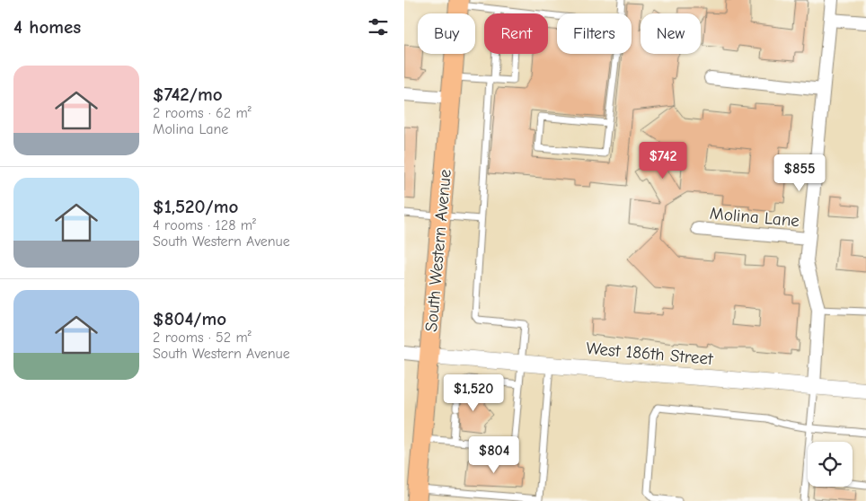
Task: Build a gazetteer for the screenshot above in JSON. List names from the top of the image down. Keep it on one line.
{"streets":{"main road":["South Western Avenue"],"street":["Molina Lane","West 186th Street"]},"crossings":[["South Western Avenue","West 186th Street"]],"page":{"heading":"4 homes","chip":["Buy","Rent","Filters","New"],"list":[{"name":"$742/mo","note":"2 rooms · 62 m² · Molina Lane"},{"name":"$1,520/mo","note":"4 rooms · 128 m² · South Western Avenue"},{"name":"$804/mo","note":"2 rooms · 52 m² · South Western Avenue"}],"price":["$742","$855","$1,520","$804"]}}
